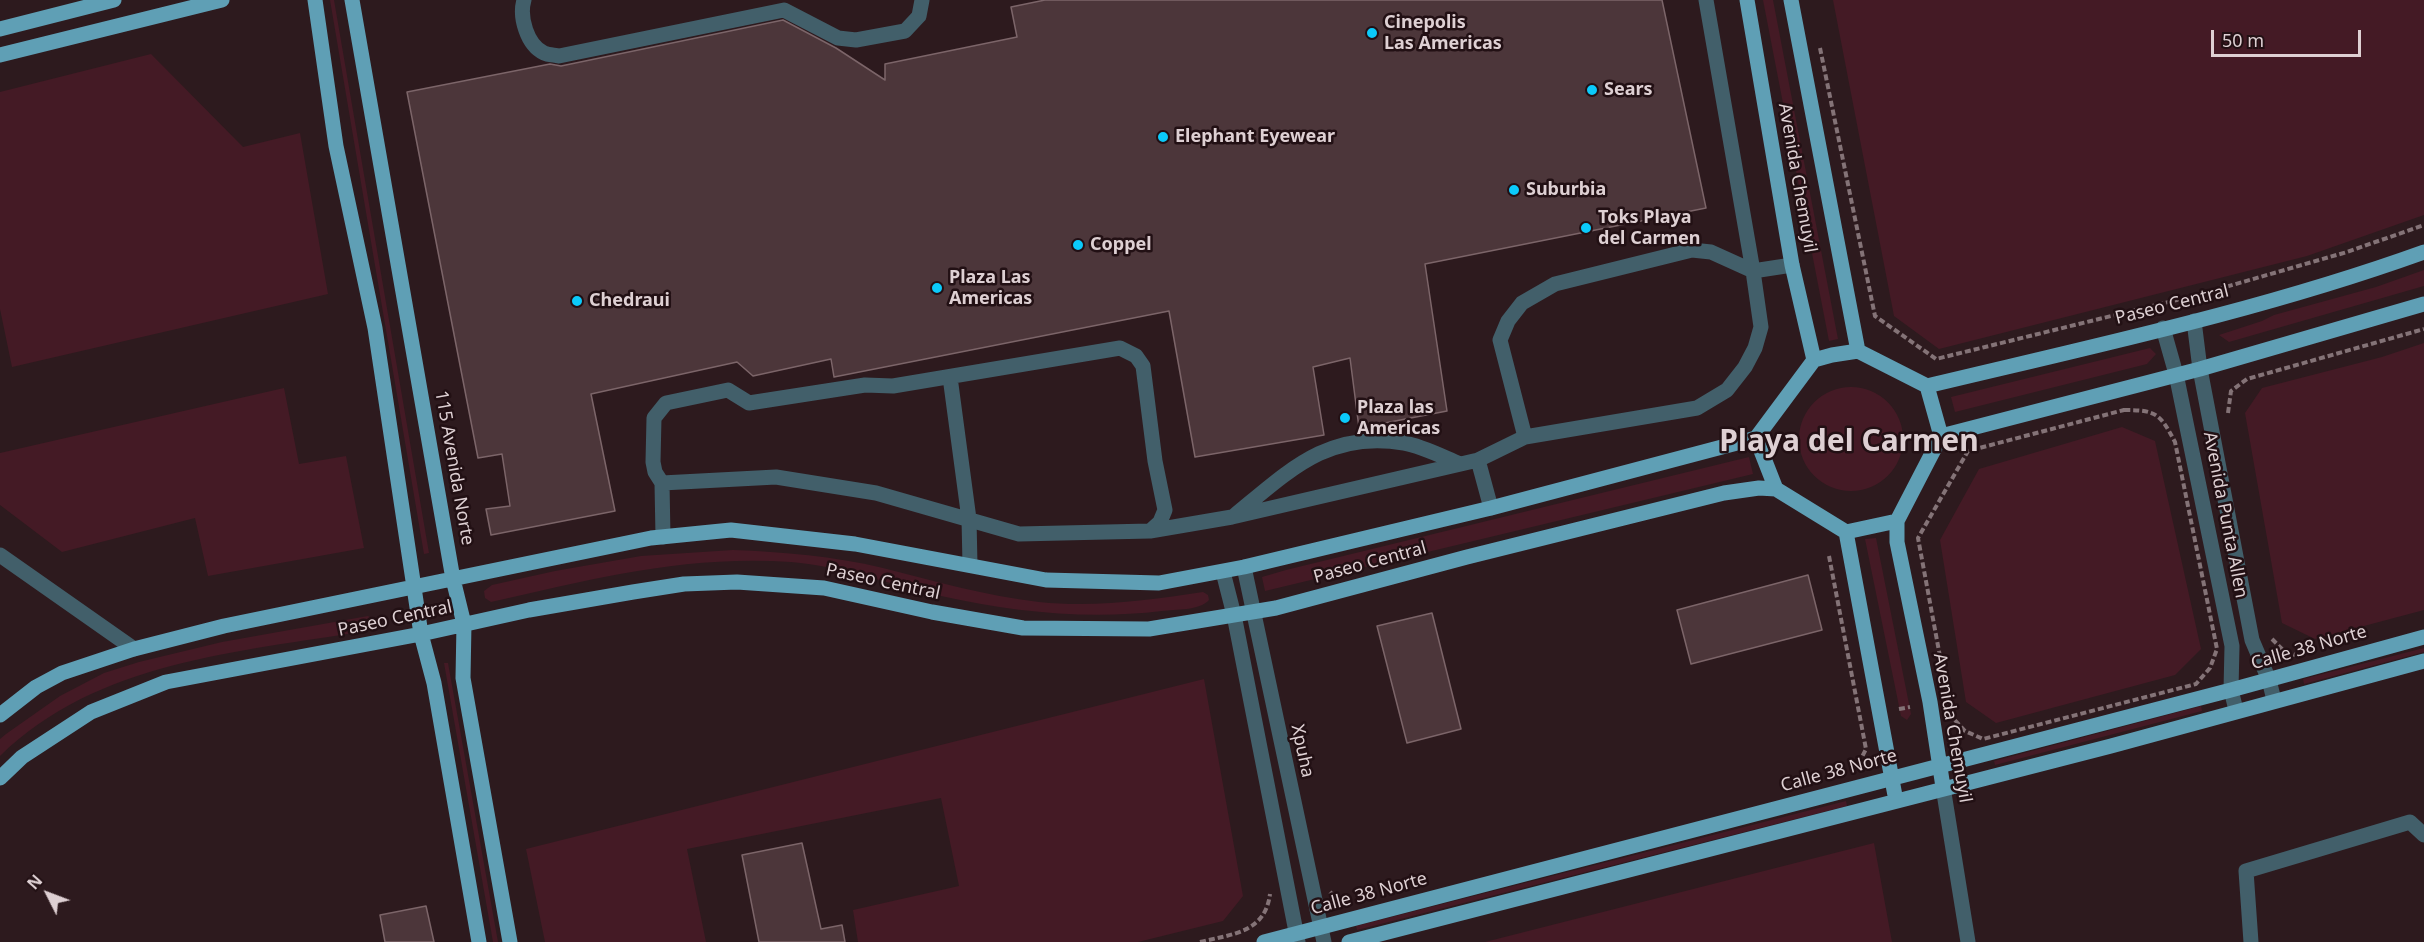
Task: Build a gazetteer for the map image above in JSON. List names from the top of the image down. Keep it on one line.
{"streets":{"main road":["Avenida Chemuyil","Paseo Central","115 Avenida Norte","Calle 38 Norte"],"street":["Avenida Punta Allen","Xpuha"]},"crossings":[["Avenida Chemuyil","Paseo Central"],["Avenida Chemuyil","Calle 38 Norte"],["Paseo Central","115 Avenida Norte"],["Paseo Central","Avenida Punta Allen"],["Paseo Central","Xpuha"],["Avenida Punta Allen","Calle 38 Norte"],["Calle 38 Norte","Xpuha"]],"districts":["Playa del Carmen"],"places":["Cinepolis Las Americas","Sears","Elephant Eyewear","Suburbia","Toks Playa del Carmen","Coppel","Plaza Las Americas","Chedraui","Plaza las Americas"],"scale_bar":"50 m","north":"top left"}
